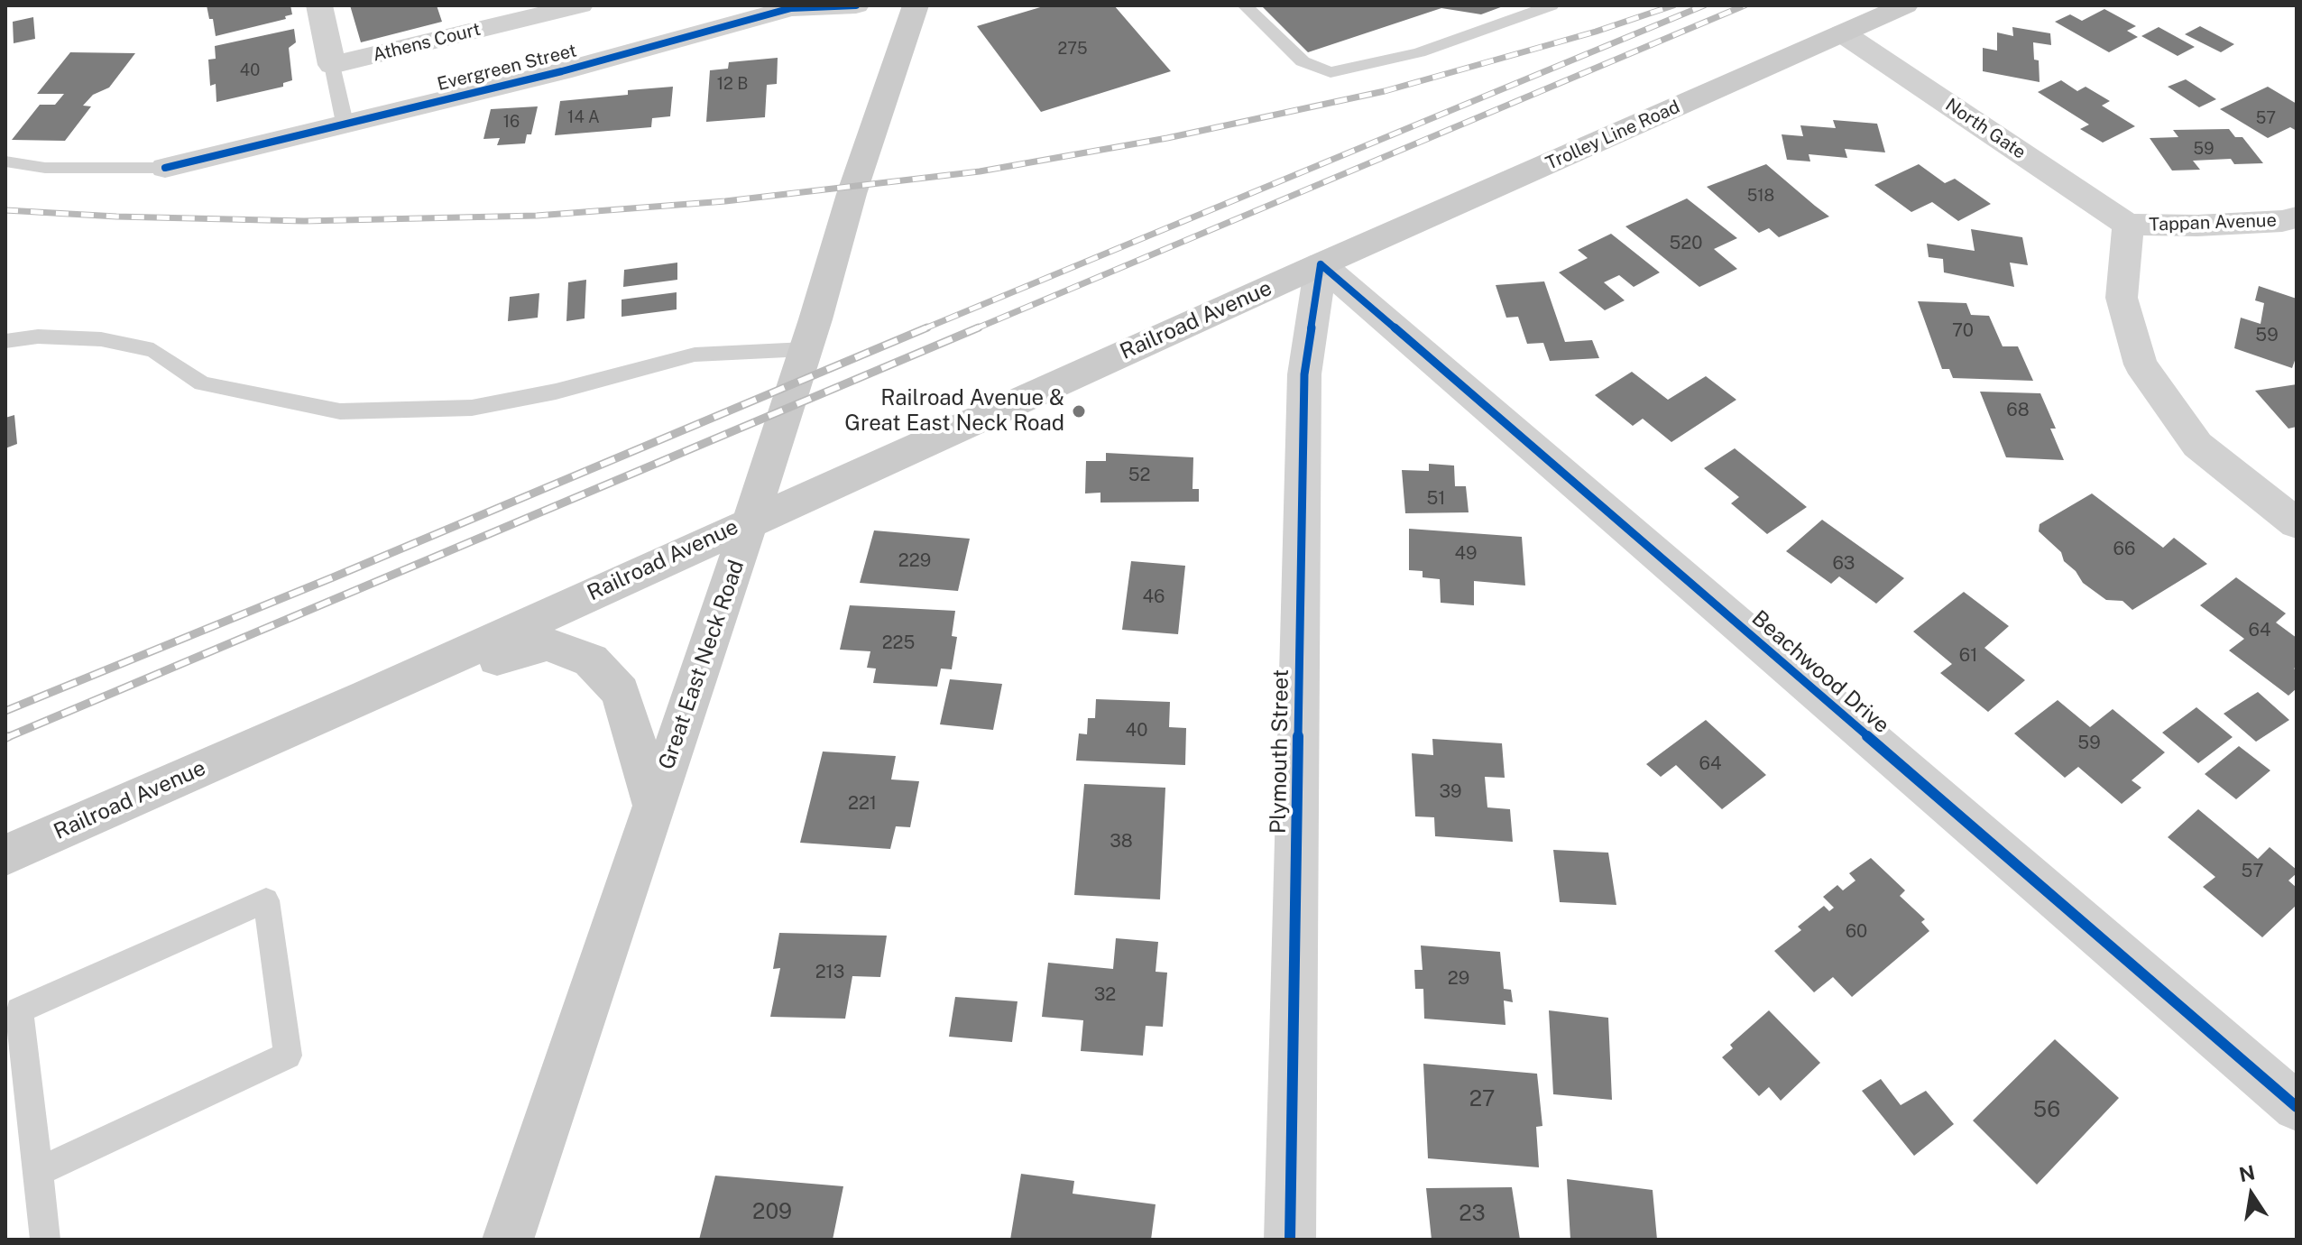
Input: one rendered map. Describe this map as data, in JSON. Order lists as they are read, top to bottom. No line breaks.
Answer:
{"streets":{"main road":["Trolley Line Road","Railroad Avenue","Great East Neck Road"],"street":["Athens Court","Evergreen Street","North Gate","Tappan Avenue","Beachwood Drive","Plymouth Street"]},"crossings":[["North Gate","Trolley Line Road"],["North Gate","Tappan Avenue"],["Trolley Line Road","Railroad Avenue"],["Trolley Line Road","Beachwood Drive"],["Trolley Line Road","Plymouth Street"],["Railroad Avenue","Great East Neck Road"],["Railroad Avenue","Beachwood Drive"],["Railroad Avenue","Plymouth Street"],["Beachwood Drive","Plymouth Street"]],"places":["Railroad Avenue & Great East Neck Road"],"house_numbers":["275","40","12 B","14 A","57","16","59","518","520","70","59","68","52","51","66","49","229","63","46","64","225","61","40","59","64","39","221","38","57","60","213","29","32","27","56","209","23"],"north":"top"}
